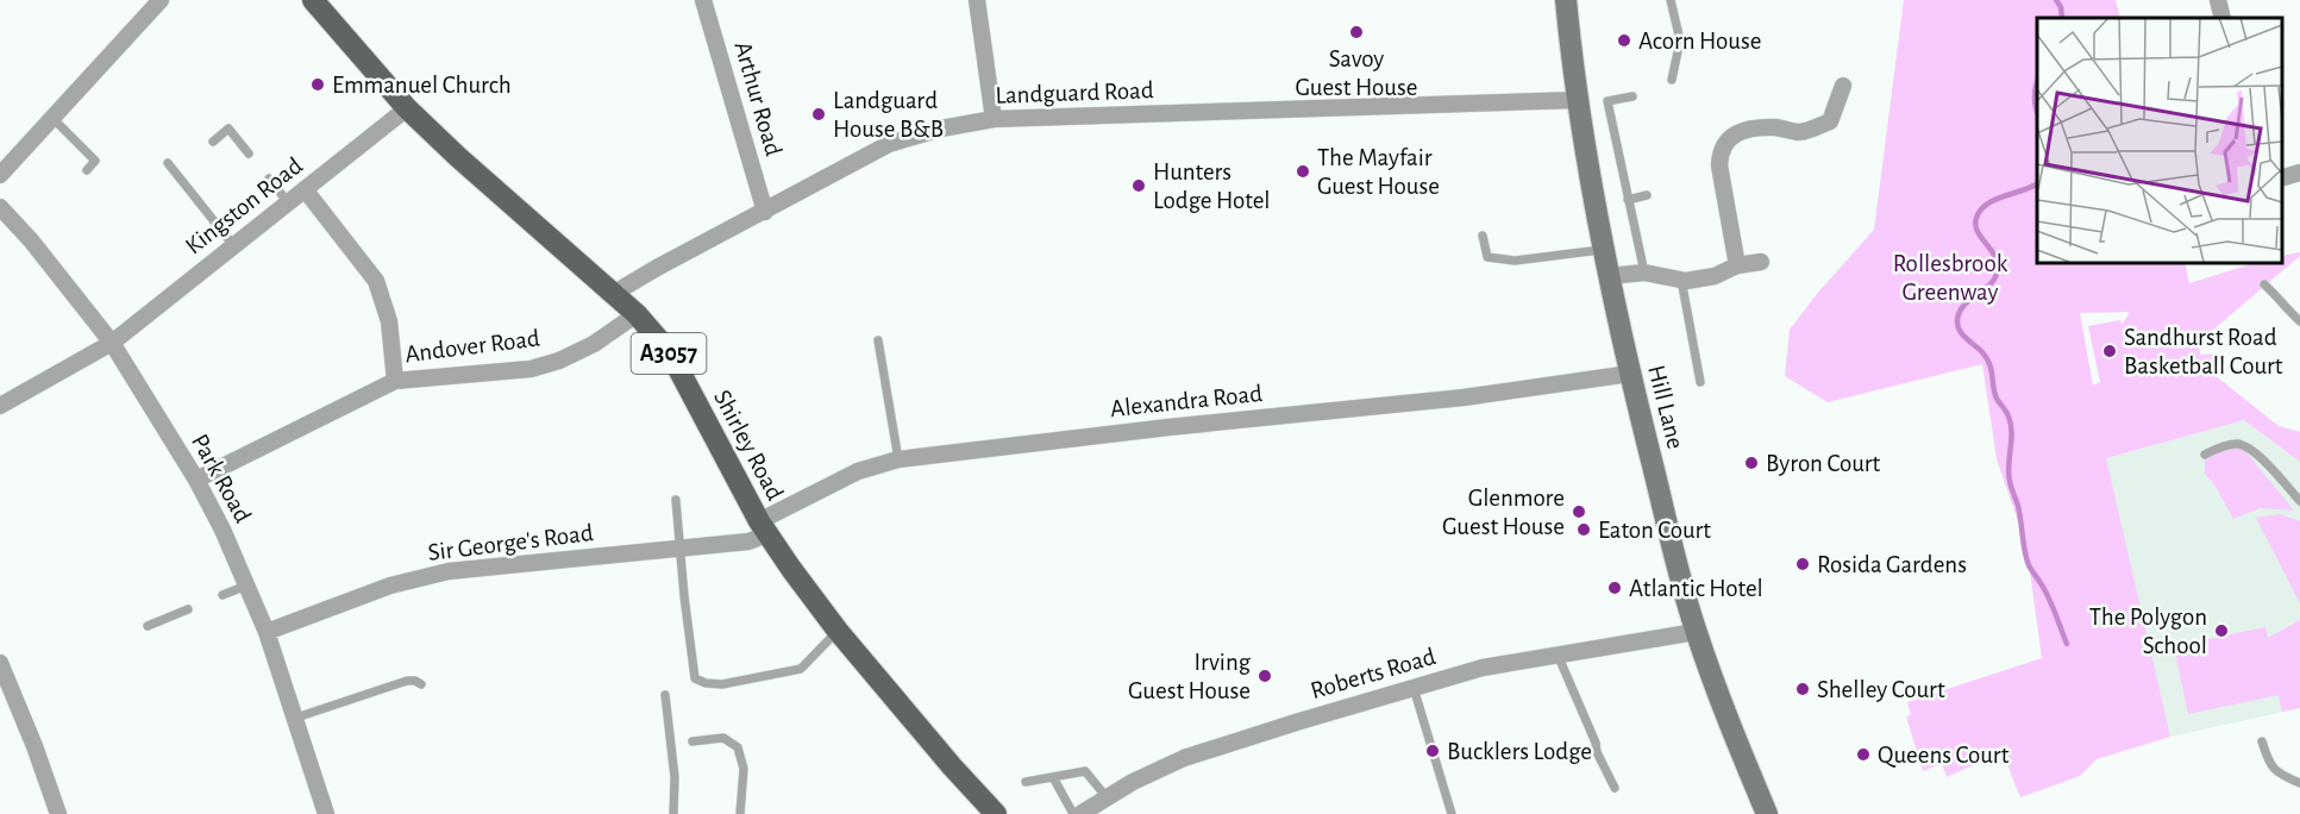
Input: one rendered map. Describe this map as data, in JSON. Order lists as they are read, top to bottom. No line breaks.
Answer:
{"streets":{"main road":["A3057","Shirley Road"],"street":["Landguard Road","Arthur Road","Kingston Road","Andover Road","Alexandra Road","Hill Lane","Park Road","Sir George's Road","Roberts Road"]},"crossings":[["Landguard Road","Arthur Road"],["Landguard Road","Hill Lane"],["Landguard Road","Shirley Road"],["Kingston Road","Shirley Road"],["Kingston Road","Park Road"],["Andover Road","Shirley Road"],["Andover Road","Park Road"],["Alexandra Road","Hill Lane"],["Alexandra Road","Shirley Road"],["Alexandra Road","Sir George's Road"],["Hill Lane","Roberts Road"],["Shirley Road","Sir George's Road"],["Park Road","Sir George's Road"]],"parks":["Rollesbrook Greenway"],"places":["Savoy Guest House","Acorn House","Emmanuel Church","Landguard House B&B","The Mayfair Guest House","Hunters Lodge Hotel","Sandhurst Road Basketball Court","Byron Court","Glenmore Guest House","Eaton Court","Rosida Gardens","Atlantic Hotel","The Polygon School","Irving Guest House","Shelley Court","Bucklers Lodge","Queens Court"]}
